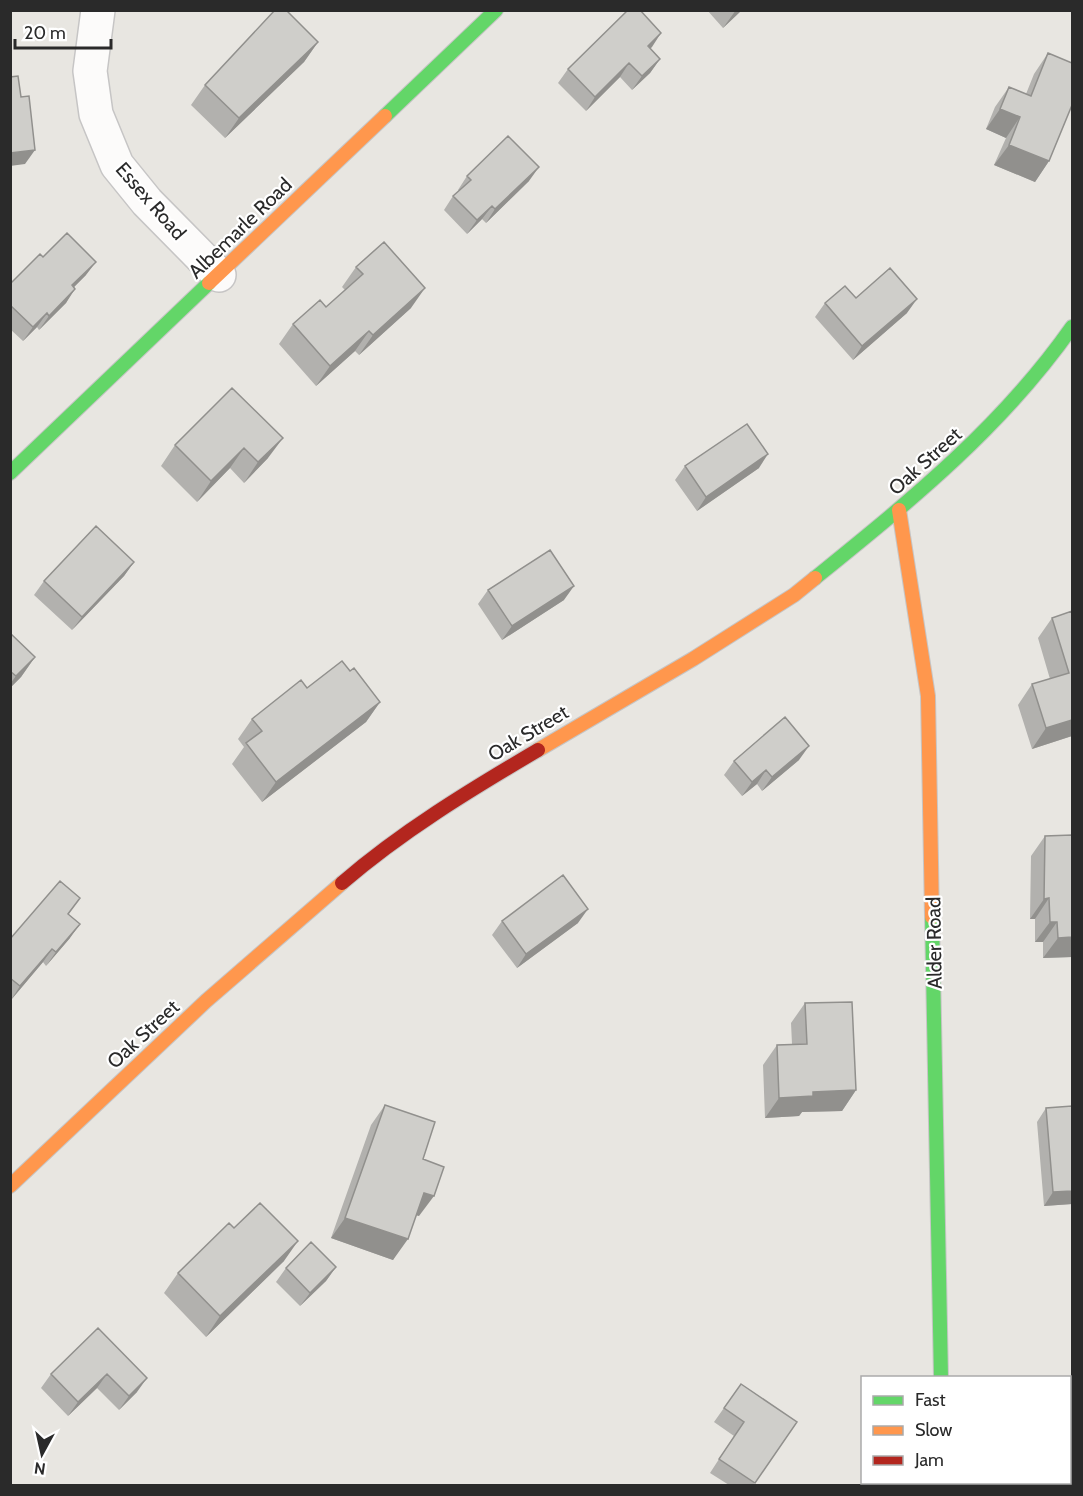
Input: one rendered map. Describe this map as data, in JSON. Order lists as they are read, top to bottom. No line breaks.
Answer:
{"streets":{"street":["Essex Road","Albemarle Road","Oak Street","Alder Road"]},"crossings":[["Essex Road","Albemarle Road"],["Oak Street","Alder Road"]],"legend":["Fast","Slow","Jam"],"scale_bar":"20 m","north":"bottom"}
